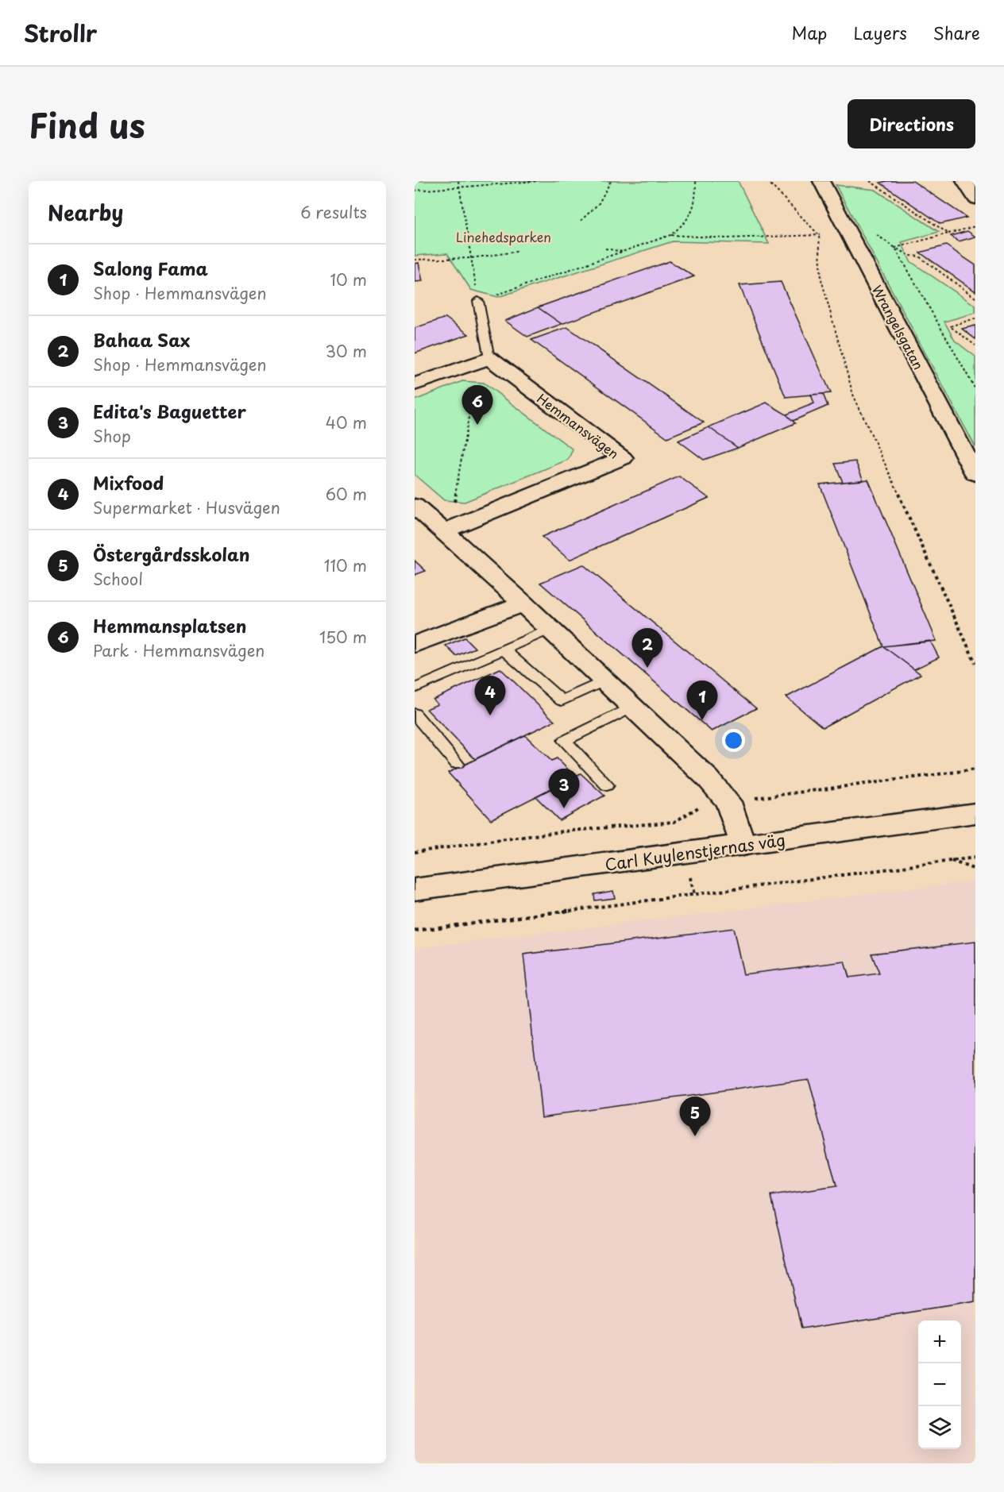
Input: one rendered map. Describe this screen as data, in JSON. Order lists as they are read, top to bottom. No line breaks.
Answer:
{"streets":{"street":["Wrangelsgatan","Hemmansvägen","Carl Kuylenstjernas väg"]},"parks":["Linehedsparken"],"page":{"header":"Strollr","nav":["Map","Layers","Share"],"title":"Find us","buttons":"Directions","heading":["Nearby","6 results"],"list":[{"mark":"1","name":"Salong Fama","note":"Shop · Hemmansvägen","value":"10 m"},{"mark":"2","name":"Bahaa Sax","note":"Shop · Hemmansvägen","value":"30 m"},{"mark":"3","name":"Edita's Baguetter","note":"Shop","value":"40 m"},{"mark":"4","name":"Mixfood","note":"Supermarket · Husvägen","value":"60 m"},{"mark":"5","name":"Östergårdsskolan","note":"School","value":"110 m"},{"mark":"6","name":"Hemmansplatsen","note":"Park · Hemmansvägen","value":"150 m"}],"pins":["6","2","4","1","3","5"],"map_buttons":["+","−"]}}
